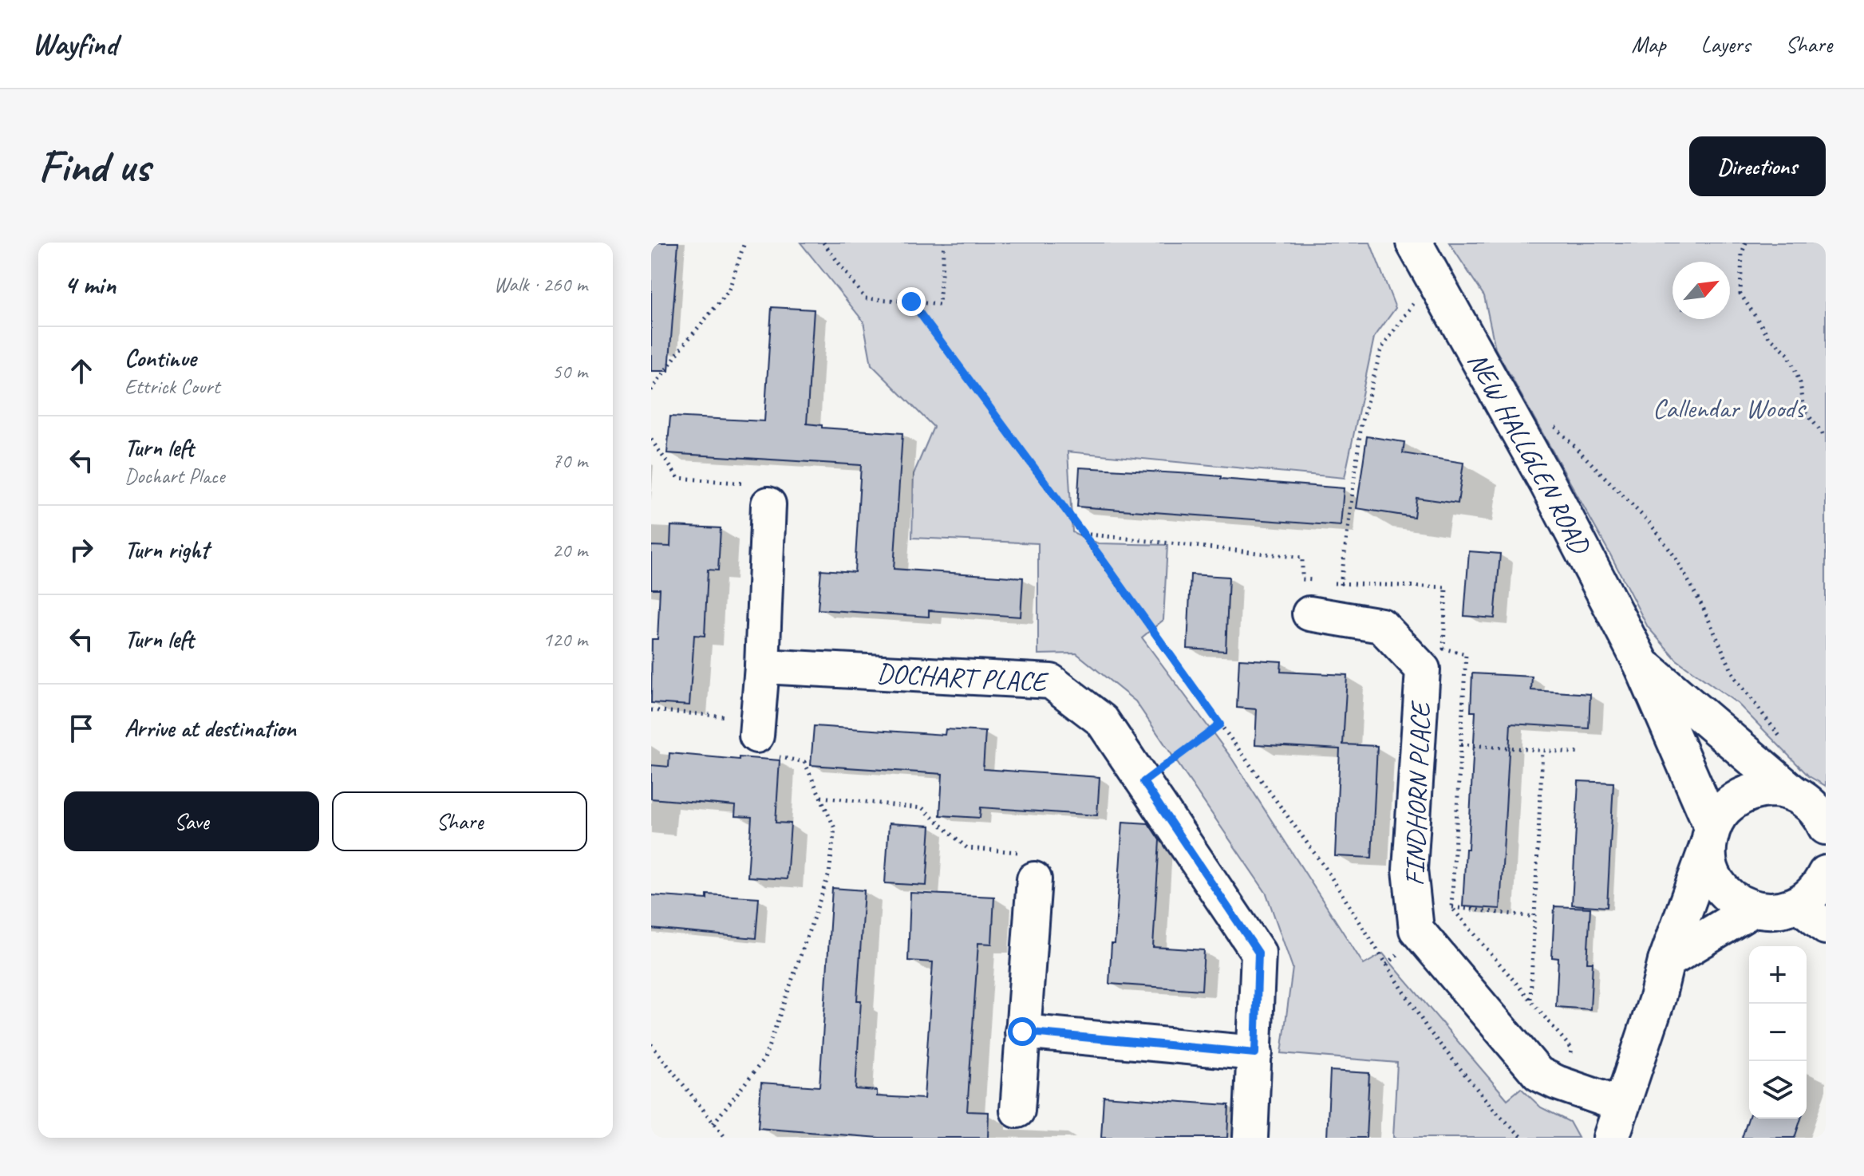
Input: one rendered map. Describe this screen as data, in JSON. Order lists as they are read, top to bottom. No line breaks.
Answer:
{"streets":{"street":["NEW HALLGLEN ROAD","DOCHART PLACE","FINDHORN PLACE"]},"parks":["Callendar Woods"],"north":"top right","page":{"header":"Wayfind","nav":["Map","Layers","Share"],"buttons":["Directions",["Save","Share"]],"title":"Find us","heading":["4 min","Walk · 260 m"],"list":[["Continue","Ettrick Court","50 m"],["Turn left","Dochart Place","70 m"],["Turn right","20 m"],["Turn left","120 m"],"Arrive at destination"],"map_buttons":["+","−"]}}
